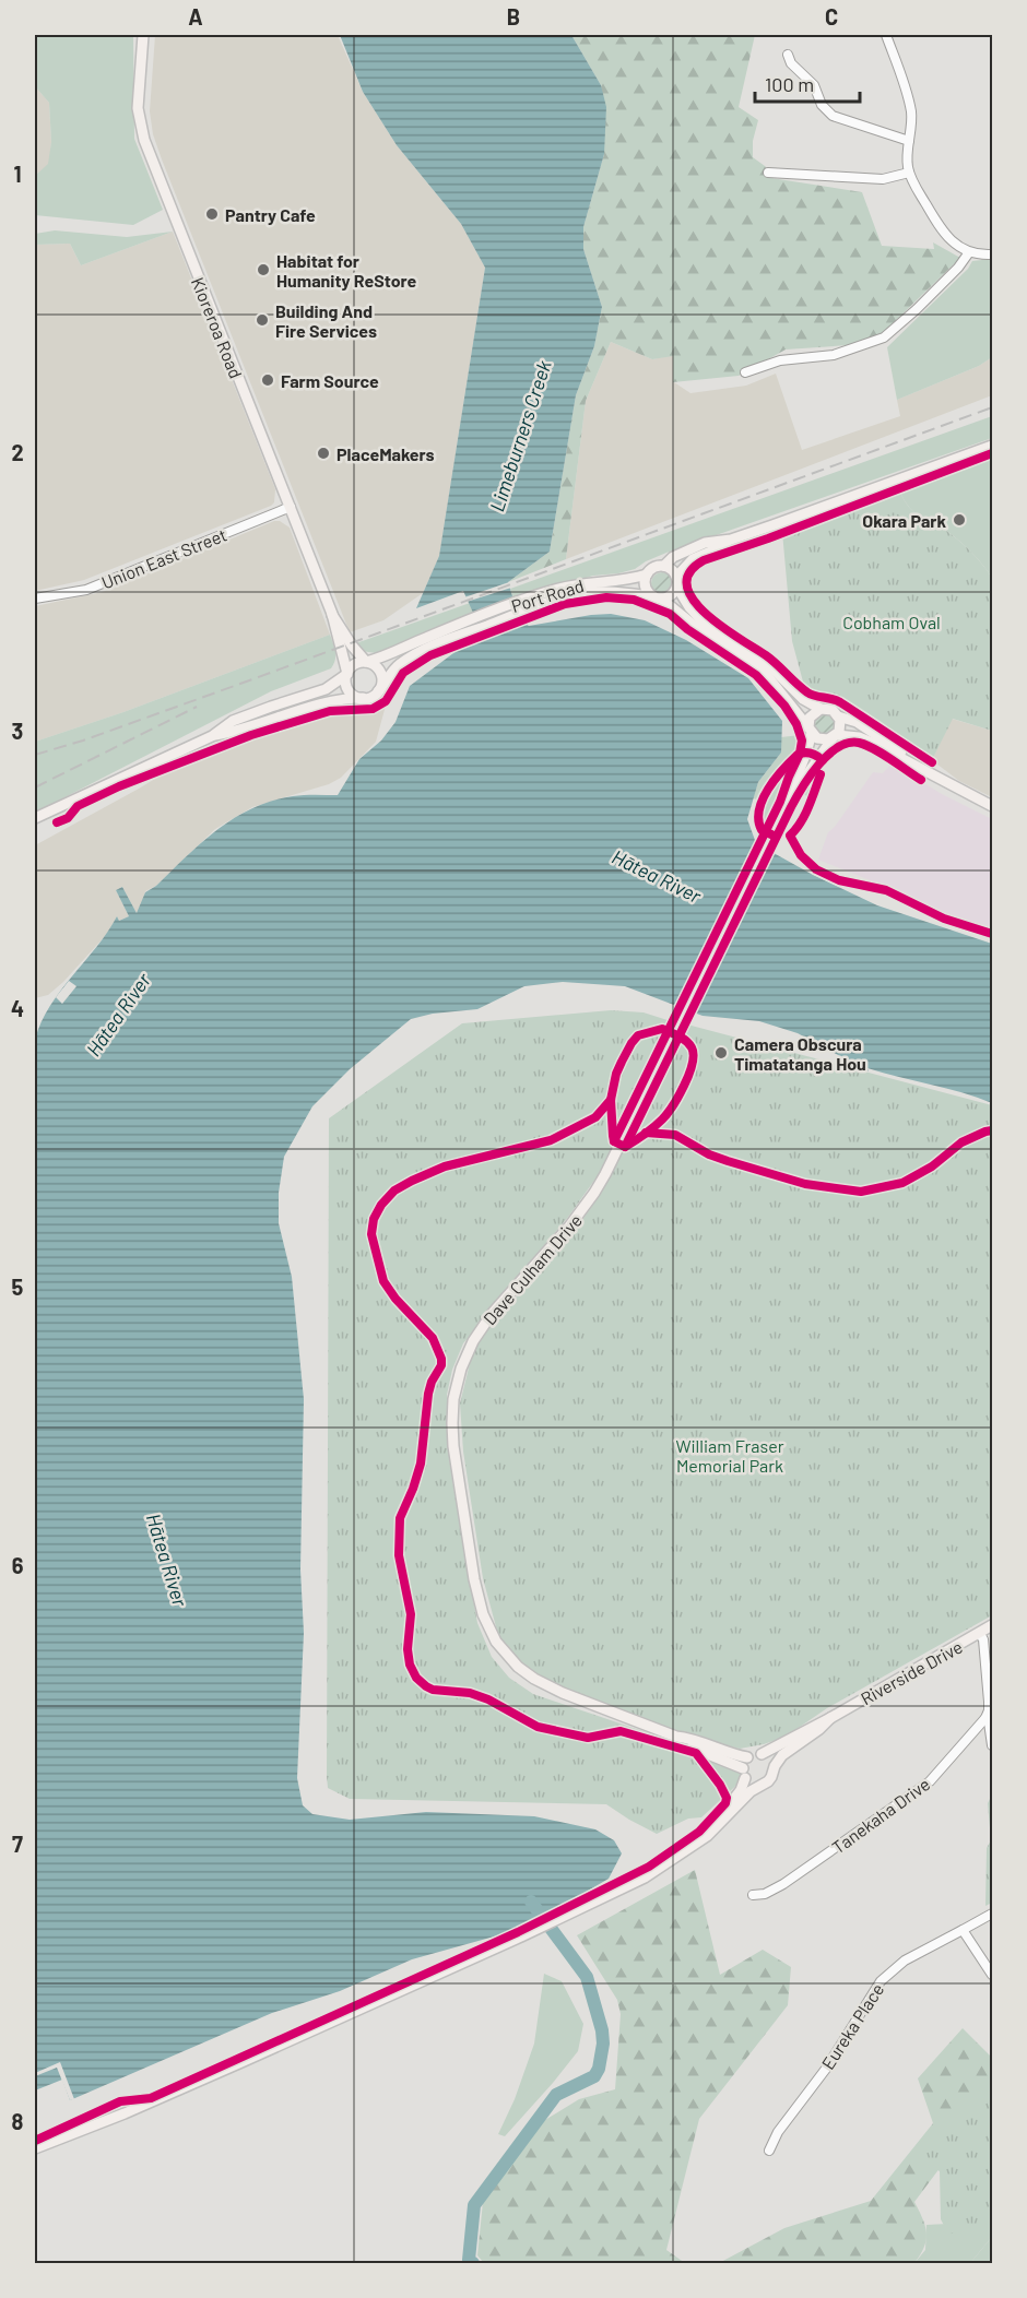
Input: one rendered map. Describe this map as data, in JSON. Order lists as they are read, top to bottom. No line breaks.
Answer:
{"streets":{"main road":["Kioreroa Road","Port Road","Dave Culham Drive","Riverside Drive"],"street":["Union East Street","Tanekaha Drive","Eureka Place"]},"crossings":[["Kioreroa Road","Union East Street"],["Kioreroa Road","Port Road"],["Dave Culham Drive","Riverside Drive"]],"water":["Limeburners Creek","Hātea River"],"parks":["Cobham Oval","William Fraser Memorial Park"],"places":["Pantry Cafe","Habitat for Humanity ReStore","Building And Fire Services","Farm Source","PlaceMakers","Okara Park","Camera Obscura Timatatanga Hou"],"scale_bar":"100 m","grid":{"columns":["A","B","C"],"rows":["1","2","3","4","5","6","7","8"]}}
